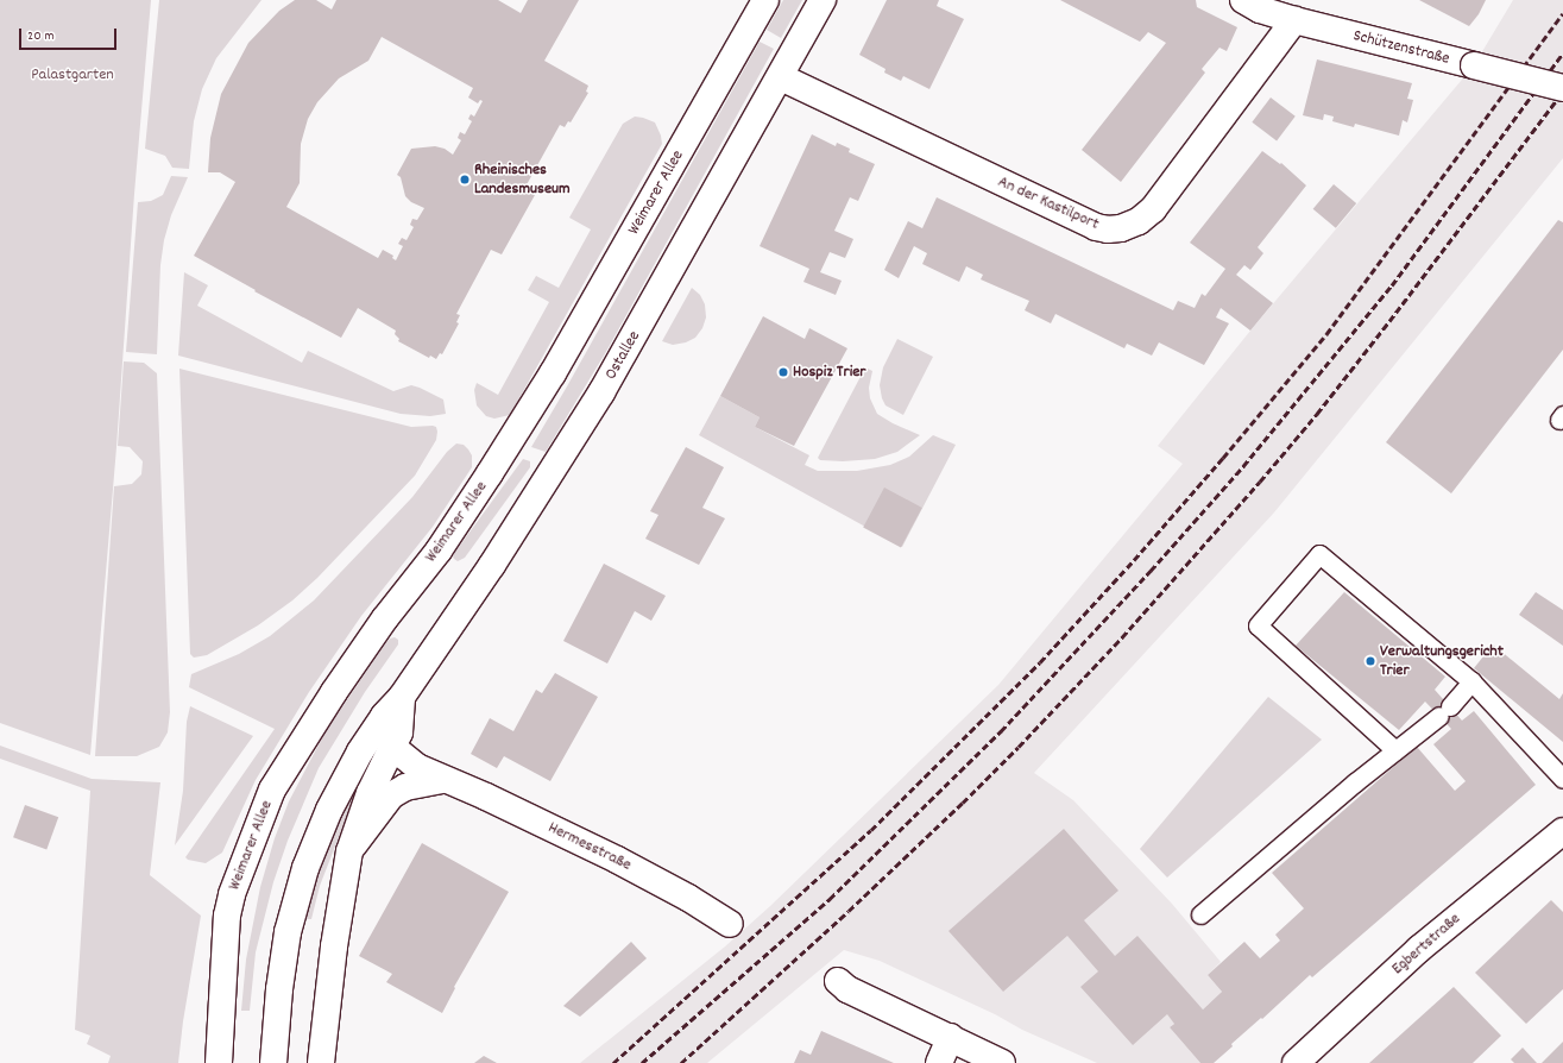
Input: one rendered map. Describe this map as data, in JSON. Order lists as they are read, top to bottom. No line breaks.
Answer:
{"streets":{"main road":["Schützenstraße","Weimarer Allee","An der Kastilport","Ostallee","Hermesstraße","Egbertstraße"]},"crossings":[["Schützenstraße","An der Kastilport"],["An der Kastilport","Ostallee"]],"parks":["Palastgarten"],"places":["Rheinisches Landesmuseum","Hospiz Trier","Verwaltungsgericht Trier"],"scale_bar":"20 m"}
